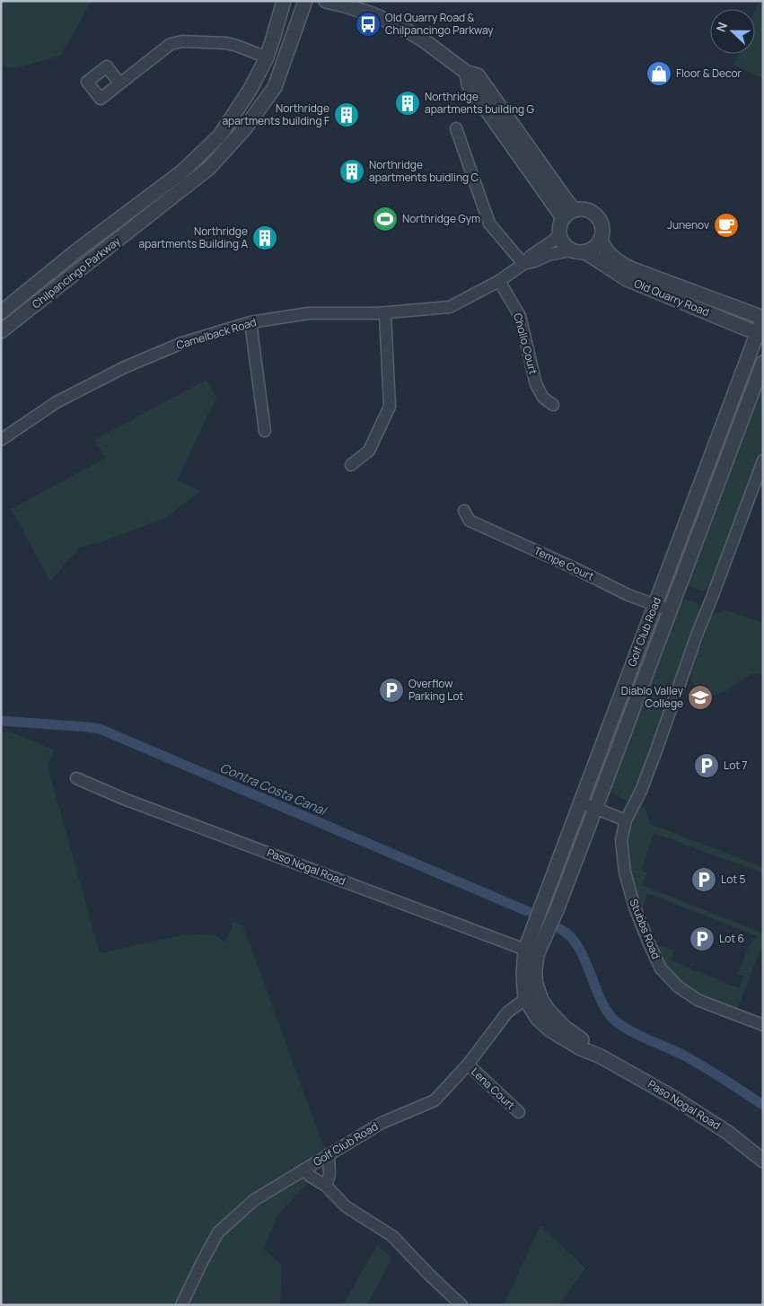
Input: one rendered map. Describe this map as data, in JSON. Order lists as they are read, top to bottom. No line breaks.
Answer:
{"streets":{"street":["Chilpancingo Parkway","Old Quarry Road","Camelback Road","Chollo Court","Tempe Court","Golf Club Road","Paso Nogal Road","Stubbs Road","Lena Court"]},"crossings":[["Old Quarry Road","Camelback Road"],["Old Quarry Road","Golf Club Road"],["Camelback Road","Chollo Court"],["Tempe Court","Golf Club Road"],["Golf Club Road","Paso Nogal Road"],["Golf Club Road","Lena Court"]],"water":["Contra Costa Canal"],"places":{"bus stop":["Old Quarry Road & Chilpancingo Parkway"],"shop":["Floor & Decor"],"building":["Northridge apartments building G","Northridge apartments building F","Northridge apartments buidling C","Northridge apartments Building A"],"sports":["Northridge Gym"],"cafe":["Junenov"],"parking":["Overflow Parking Lot","Lot 7","Lot 5","Lot 6"],"school or university":["Diablo Valley College"]},"north":"left"}
